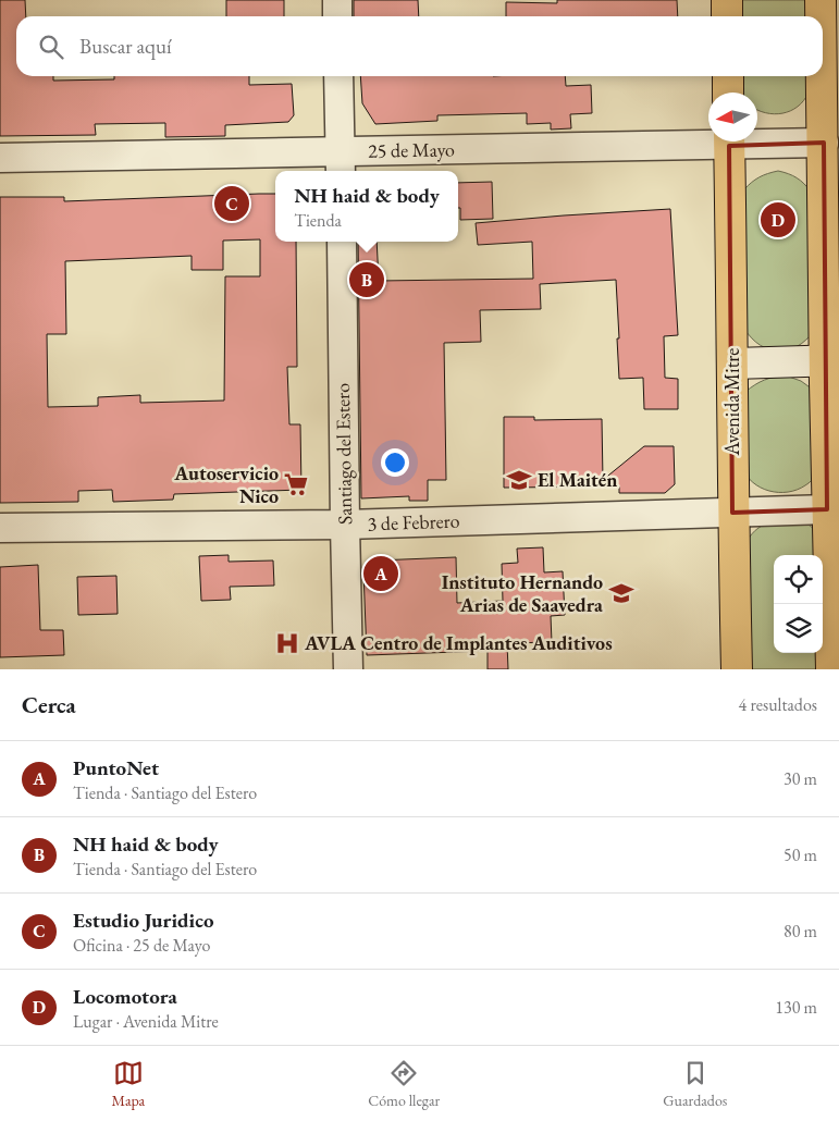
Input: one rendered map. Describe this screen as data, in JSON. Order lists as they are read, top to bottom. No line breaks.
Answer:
{"streets":{"main road":["Avenida Mitre"],"street":["25 de Mayo","Santiago del Estero","3 de Febrero"]},"crossings":[["Avenida Mitre","3 de Febrero"],["Santiago del Estero","3 de Febrero"]],"places":{"school or university":["El Maitén","Instituto Hernando Arias de Saavedra"],"supermarket":["Autoservicio Nico"],"hospital":["AVLA Centro de Implantes Auditivos"]},"north":"left","page":{"search":"Buscar aquí","popup":["NH haid & body","Tienda"],"pins":["C","D","B","A"],"heading":["Cerca","4 resultados"],"list":[{"mark":"A","name":"PuntoNet","note":"Tienda · Santiago del Estero","value":"30 m"},{"mark":"B","name":"NH haid & body","note":"Tienda · Santiago del Estero","value":"50 m"},{"mark":"C","name":"Estudio Juridico","note":"Oficina · 25 de Mayo","value":"80 m"},{"mark":"D","name":"Locomotora","note":"Lugar · Avenida Mitre","value":"130 m"}],"nav":["Mapa","Cómo llegar","Guardados"]}}
